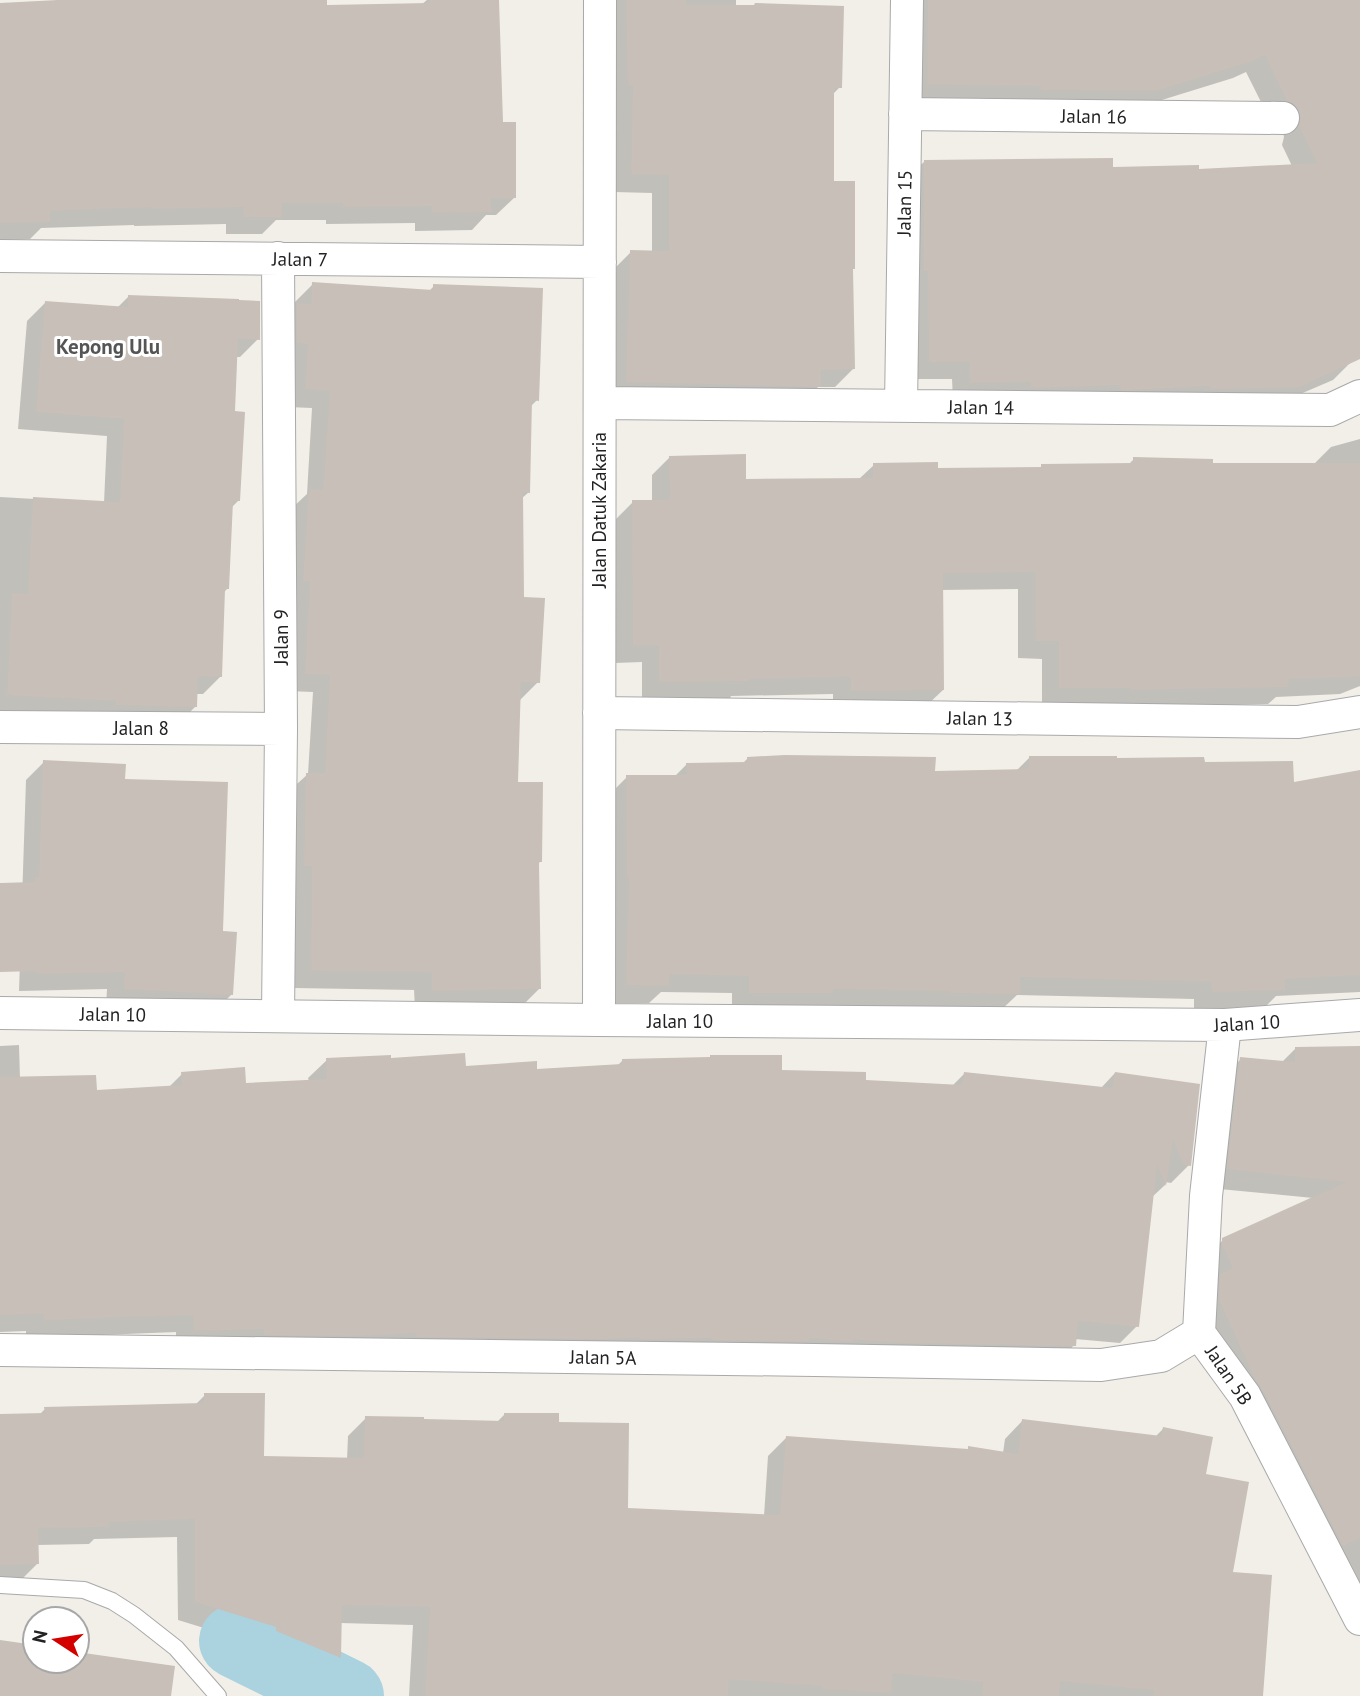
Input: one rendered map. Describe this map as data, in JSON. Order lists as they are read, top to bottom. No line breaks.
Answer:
{"streets":{"street":["Jalan 16","Jalan 15","Jalan 7","Jalan 14","Jalan Datuk Zakaria","Jalan 9","Jalan 13","Jalan 8","Jalan 10","Jalan 5A","Jalan 5B"]},"crossings":[["Jalan 16","Jalan 15"],["Jalan 15","Jalan 14"],["Jalan 7","Jalan Datuk Zakaria"],["Jalan 7","Jalan 9"],["Jalan 14","Jalan Datuk Zakaria"],["Jalan Datuk Zakaria","Jalan 13"],["Jalan Datuk Zakaria","Jalan 10"],["Jalan 9","Jalan 8"],["Jalan 9","Jalan 10"],["Jalan 10","Jalan 5B"],["Jalan 5A","Jalan 5B"]],"districts":["Kepong Ulu"],"north":"left"}
